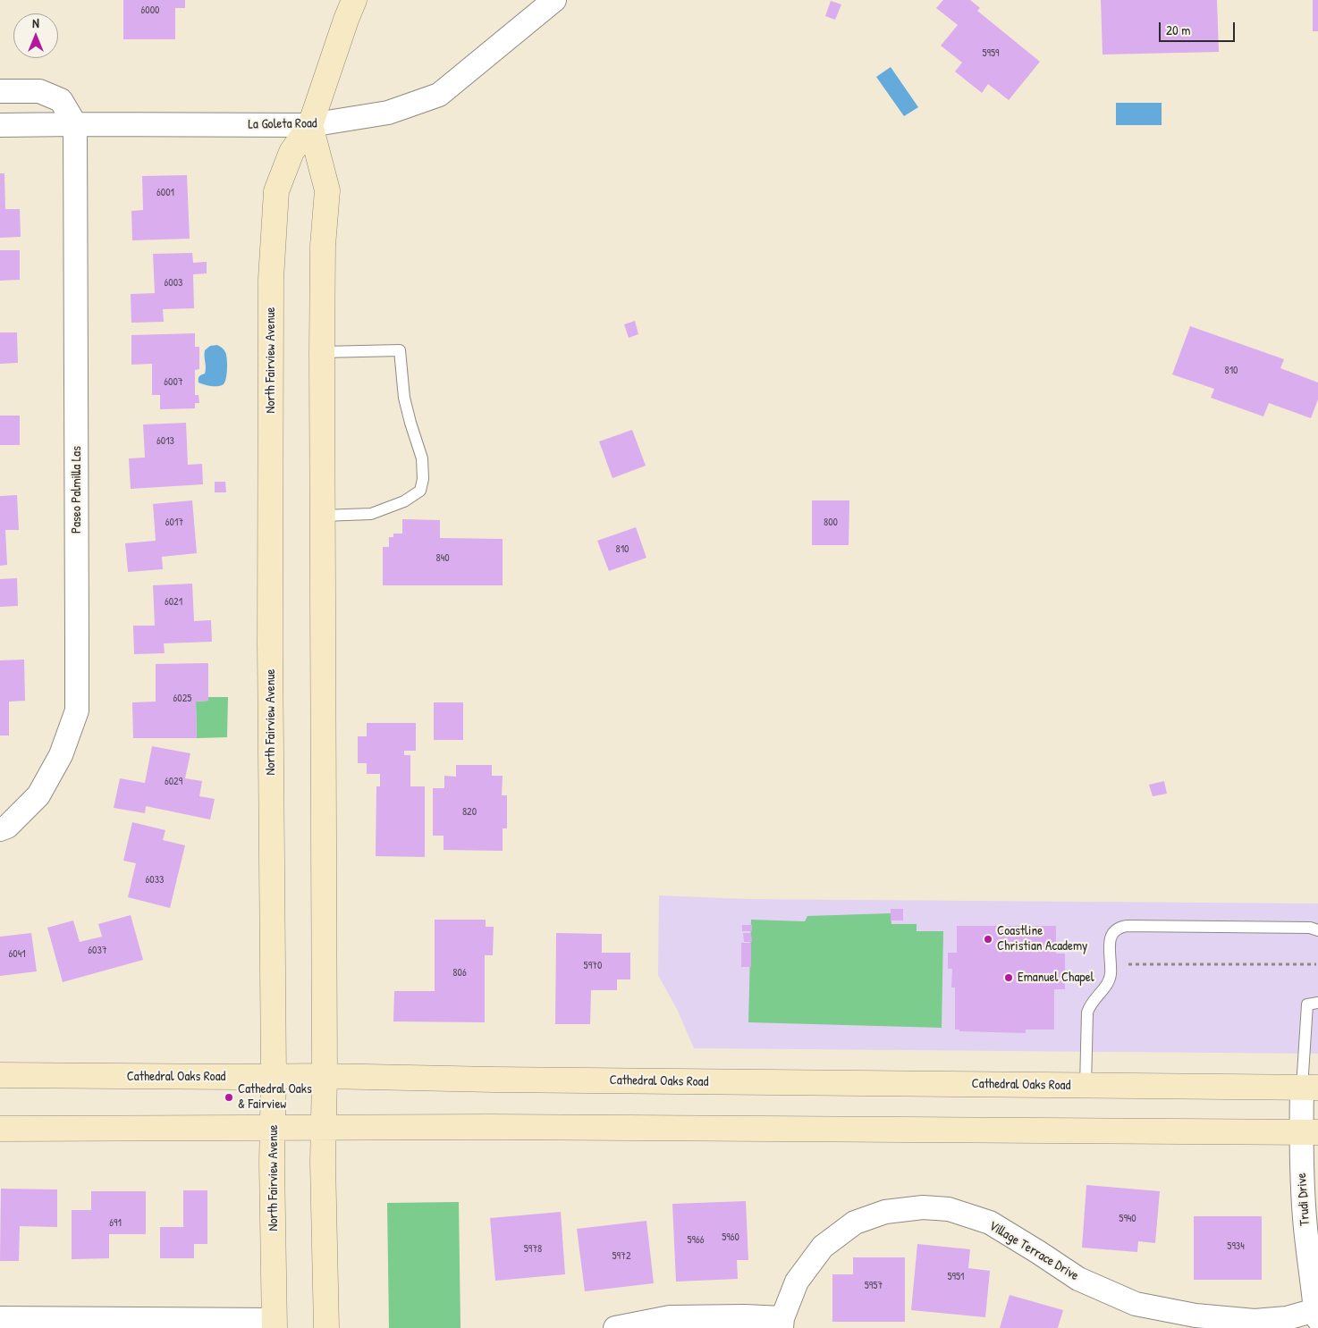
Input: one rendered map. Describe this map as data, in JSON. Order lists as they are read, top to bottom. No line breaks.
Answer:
{"streets":{"main road":["North Fairview Avenue","Cathedral Oaks Road"],"street":["La Goleta Road","Paseo Palmilla Las","Trudi Drive","Village Terrace Drive"]},"crossings":[["La Goleta Road","North Fairview Avenue"],["La Goleta Road","Paseo Palmilla Las"],["North Fairview Avenue","Cathedral Oaks Road"],["Cathedral Oaks Road","Trudi Drive"],["Trudi Drive","Village Terrace Drive"]],"places":["Coastline Christian Academy","Emanuel Chapel","Cathedral Oaks & Fairview"],"house_numbers":["6000","5959","6001","6003","810","6007","6013","6017","800","810","840","6021","6025","6029","820","6033","6037","6041","5970","806","5940","691","5960","5966","5934","5978","5972","5951","5957"],"scale_bar":"20 m","north":"top"}
